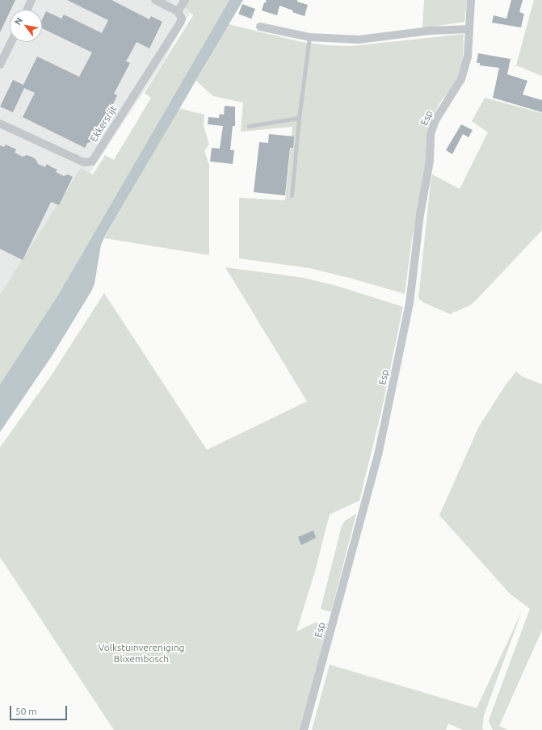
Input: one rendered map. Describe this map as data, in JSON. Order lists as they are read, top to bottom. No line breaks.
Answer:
{"streets":{"street":["Esp","Ekkersrijt"]},"parks":["Volkstuinvereniging Blixembosch"],"scale_bar":"50 m","north":"top left"}
